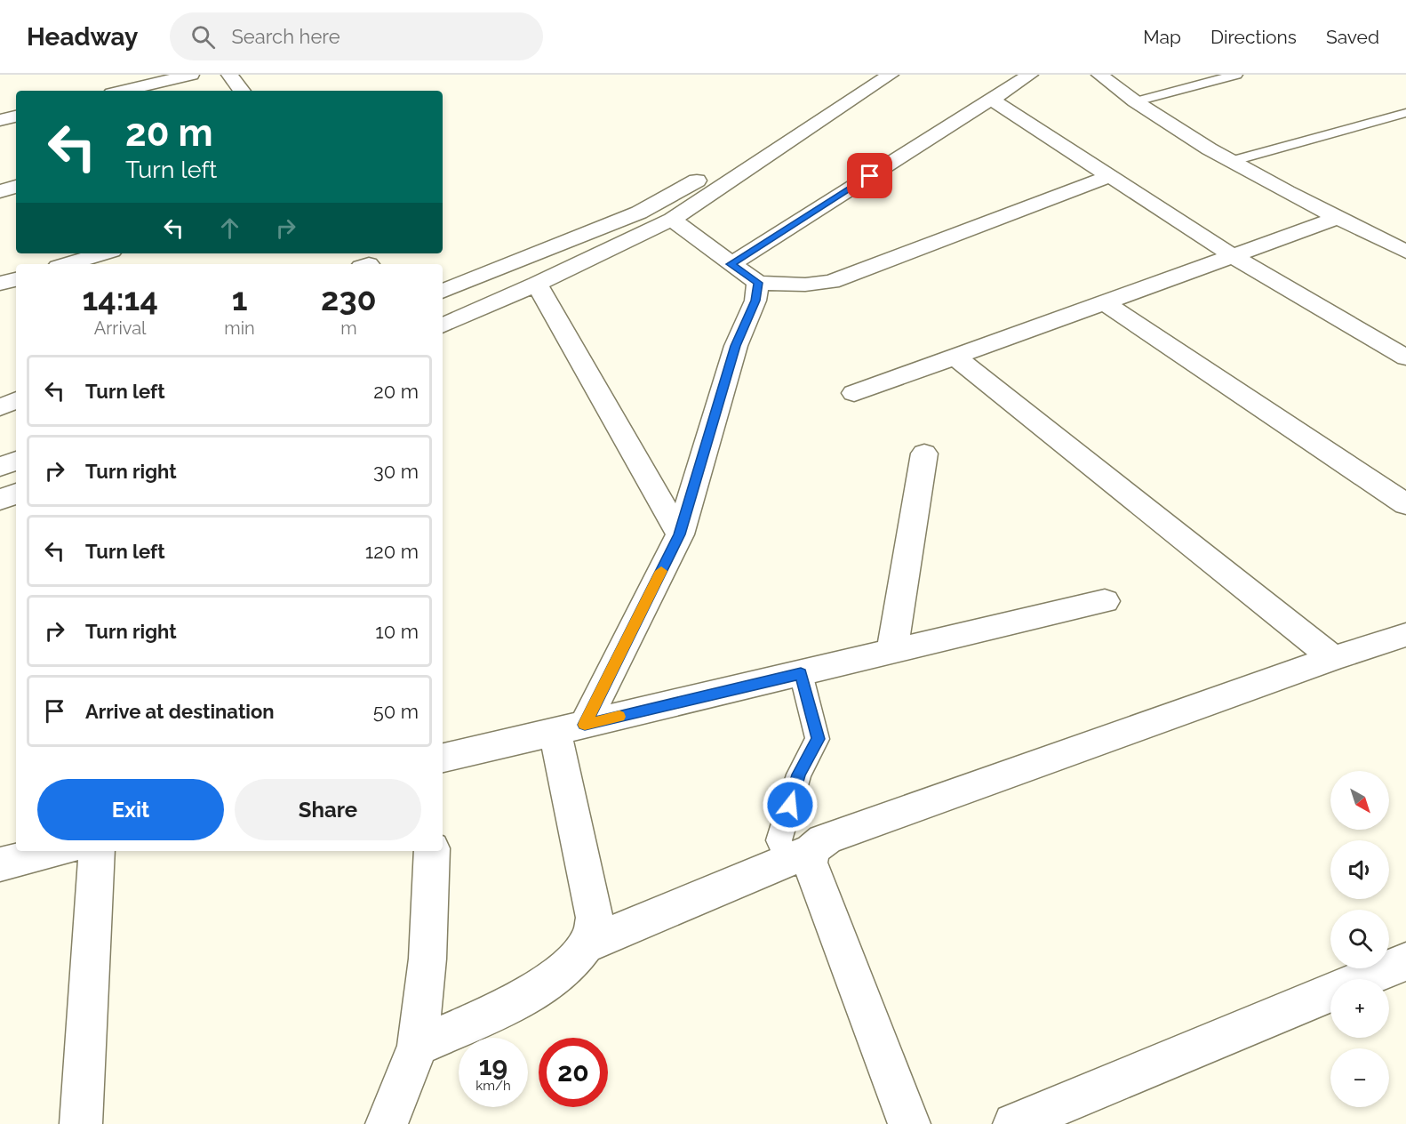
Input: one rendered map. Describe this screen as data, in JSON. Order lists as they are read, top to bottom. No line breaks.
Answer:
{"north":"bottom right","page":{"header":"Headway","search":"Search here","nav":["Map","Directions","Saved"],"turn":["20 m","Turn left"],"eta":["14:14","Arrival","1","min","230","m"],"list":[{"name":"Turn left","value":"20 m"},{"name":"Turn right","value":"30 m"},{"name":"Turn left","value":"120 m"},{"name":"Turn right","value":"10 m"},{"name":"Arrive at destination","value":"50 m"}],"buttons":["Exit","Share"],"map_buttons":["+","−"],"speed":"19 km/h","limit":"20"}}
